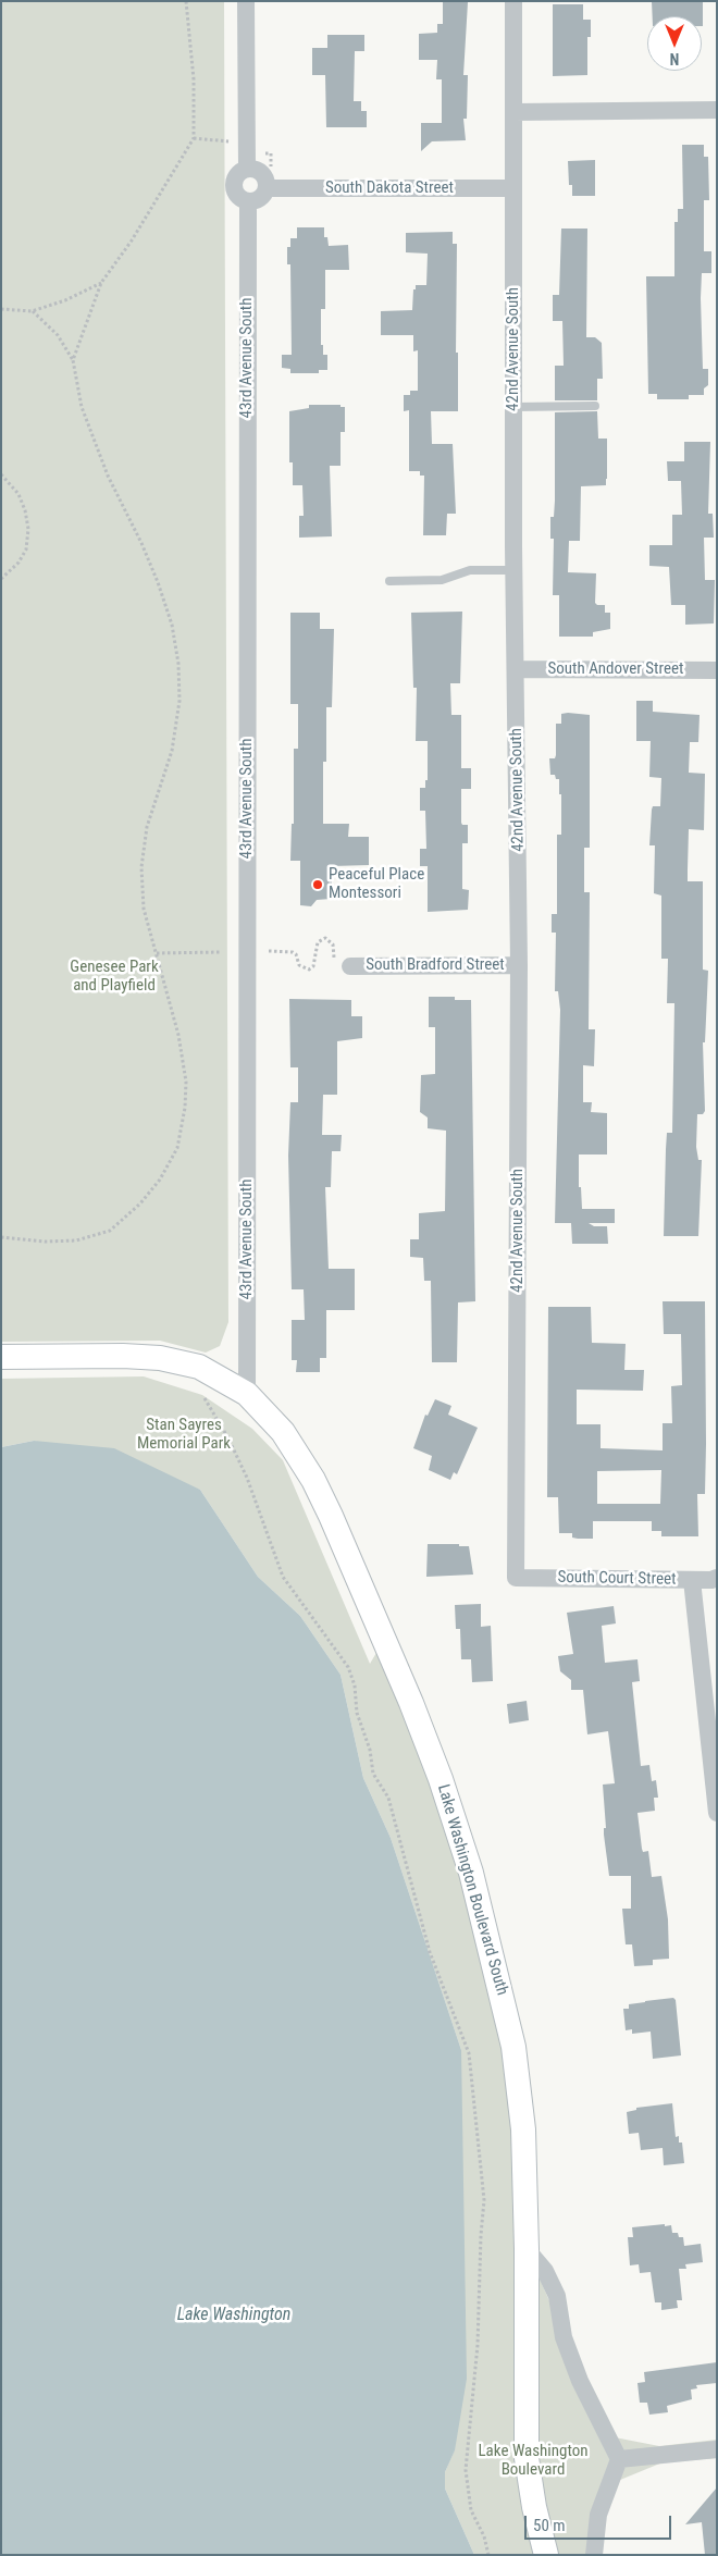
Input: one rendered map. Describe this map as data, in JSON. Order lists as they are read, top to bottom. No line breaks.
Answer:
{"streets":{"main road":["Lake Washington Boulevard South"],"street":["South Dakota Street","42nd Avenue South","43rd Avenue South","South Andover Street","South Bradford Street","South Court Street"]},"crossings":[["South Dakota Street","42nd Avenue South"],["South Dakota Street","43rd Avenue South"],["42nd Avenue South","South Andover Street"],["42nd Avenue South","South Bradford Street"],["42nd Avenue South","South Court Street"],["43rd Avenue South","Lake Washington Boulevard South"]],"water":["Lake Washington"],"parks":["Genesee Park and Playfield","Stan Sayres Memorial Park","Lake Washington Boulevard"],"places":["Peaceful Place Montessori"],"scale_bar":"50 m","north":"bottom"}
